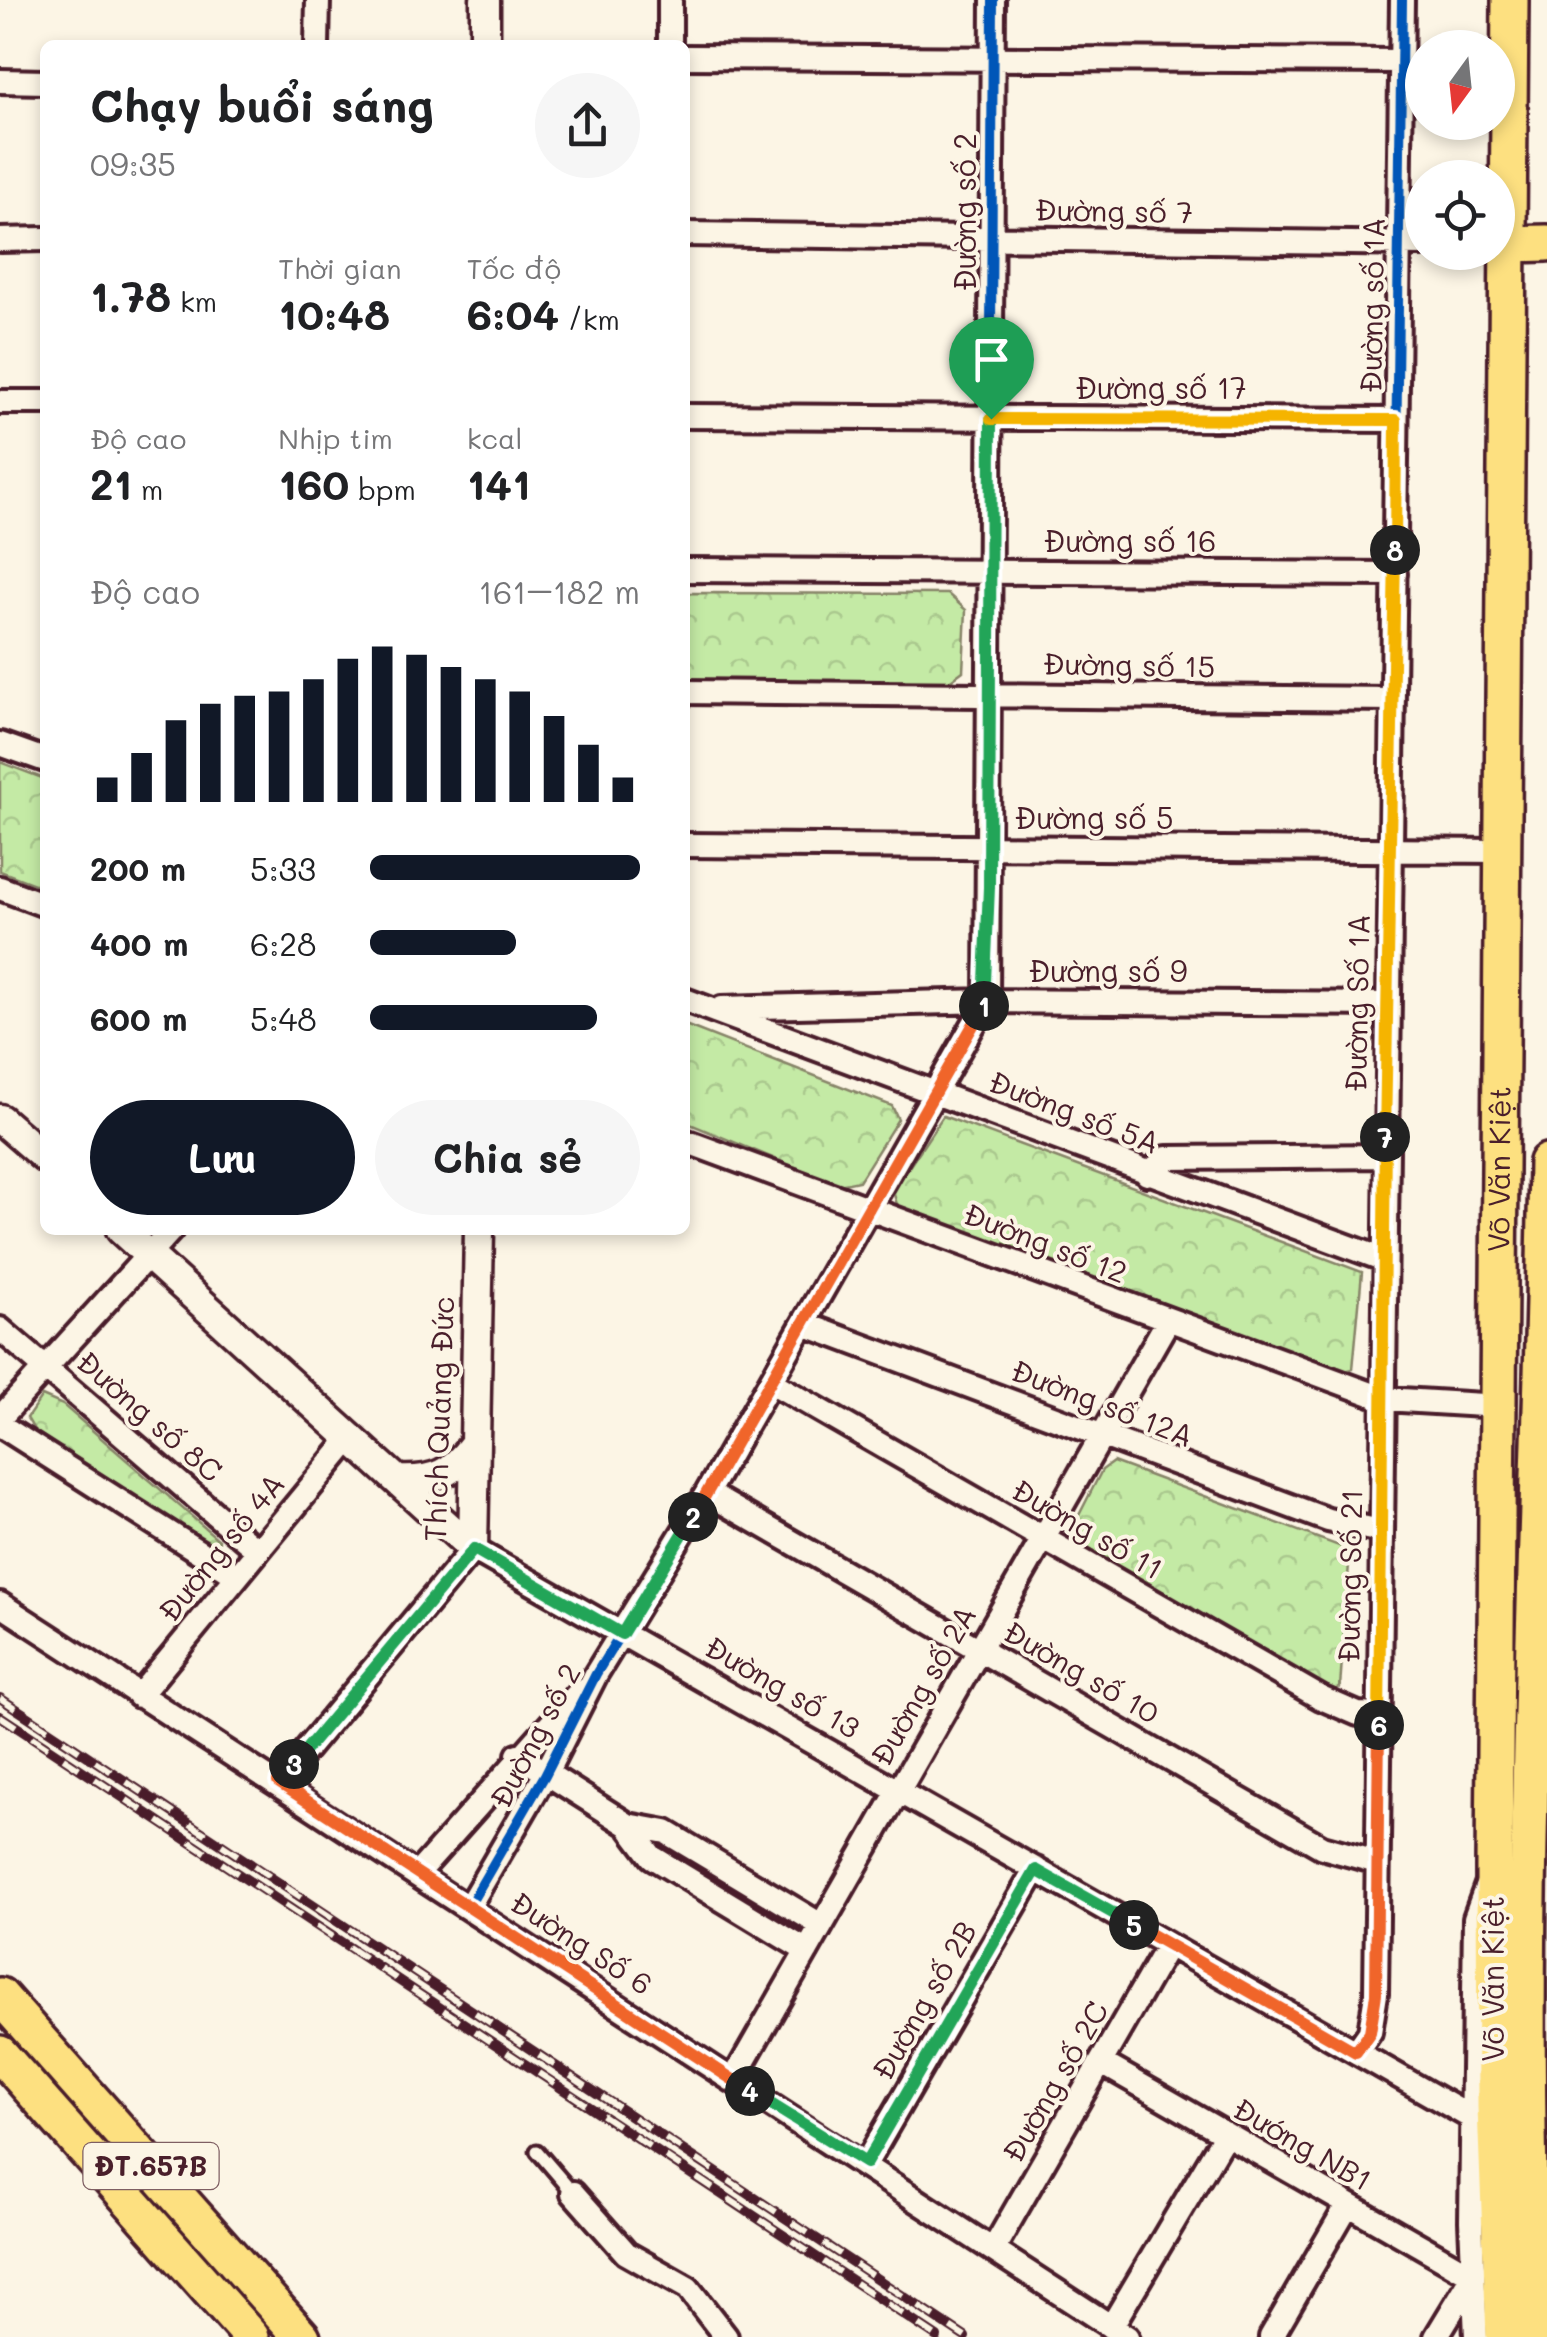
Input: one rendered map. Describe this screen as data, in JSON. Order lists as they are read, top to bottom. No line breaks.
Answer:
{"streets":{"main road":["Võ Văn Kiệt","ĐT.657B"],"street":["Đường số 2","Đường số 7","Đường số 1A","Đường số 17","Đường số 16","Đường số 15","Đường số 5","Đường số 9","Đường Số 1A","Đường số 5A","Đường số 12","Đường số 12A","Đường số 8C","Thích Quảng Đức","Đường số 11","Đường số 4A","Đường Số 21","Đường số 10","Đường số 2A","Đường số 13","Đường Số 6","Đường số 2B","Đường số 2C","Đướng NB1"]},"crossings":[["Đường số 2","Đường số 7"],["Đường số 2","Đường số 17"],["Đường số 2","Đường số 16"],["Đường số 2","Đường số 15"],["Đường số 2","Đường số 5"],["Đường số 2","Đường số 9"],["Đường số 2","Đường số 5A"],["Đường số 2","Đường số 12"],["Đường số 2","Đường số 12A"],["Đường số 2","Đường số 11"],["Đường số 2","Đường số 10"],["Đường số 2","Đường số 13"],["Đường số 2","Đường Số 6"],["Đường số 1A","Đường số 17"],["Đường số 1A","Đường số 16"],["Đường số 1A","Đường số 15"],["Đường số 1A","Đường số 5"],["Đường số 1A","Đường Số 1A"],["Đường số 5","Đường Số 1A"],["Đường số 5","Võ Văn Kiệt"],["Đường số 9","Đường Số 1A"],["Đường số 9","Đường số 5A"],["Đường Số 1A","Đường Số 21"],["Đường số 5A","Đường Số 21"],["Võ Văn Kiệt","Đường số 12"],["Võ Văn Kiệt","Đường số 13"],["Đường số 12","Đường Số 21"],["Đường số 12","Đường số 2A"],["Đường số 12A","Đường Số 21"],["Đường số 12A","Đường số 2A"],["Đường số 8C","Đường số 4A"],["Thích Quảng Đức","Đường số 13"],["Thích Quảng Đức","Đường Số 6"],["Đường số 11","Đường Số 21"],["Đường số 11","Đường số 2A"],["Đường số 4A","Đường số 13"],["Đường số 4A","Đường Số 6"],["Đường Số 21","Đường số 10"],["Đường Số 21","Đường số 13"],["Đường số 10","Đường số 2A"],["Đường số 2A","Đường số 13"],["Đường số 2A","Đường Số 6"],["Đường số 13","Đường số 2B"],["Đường số 13","Đường số 2C"],["Đường Số 6","Đường số 2B"],["Đường Số 6","Đường số 2C"],["Đường số 2C","Đướng NB1"]],"north":"bottom","page":{"heading":["Chạy buổi sáng","09:35"],"stats":[["1.78 km"],["Thời gian","10:48"],["Tốc độ","6:04 /km"],["Độ cao","21 m"],["Nhịp tim","160 bpm"],["kcal","141"]],"pins":["8","1","7","2","6","3","5","4"],"chart":["Độ cao","161–182 m"],"list":[{"name":"200 m","note":"5:33"},{"name":"400 m","note":"6:28"},{"name":"600 m","note":"5:48"}],"buttons":["Lưu","Chia sẻ"]}}
